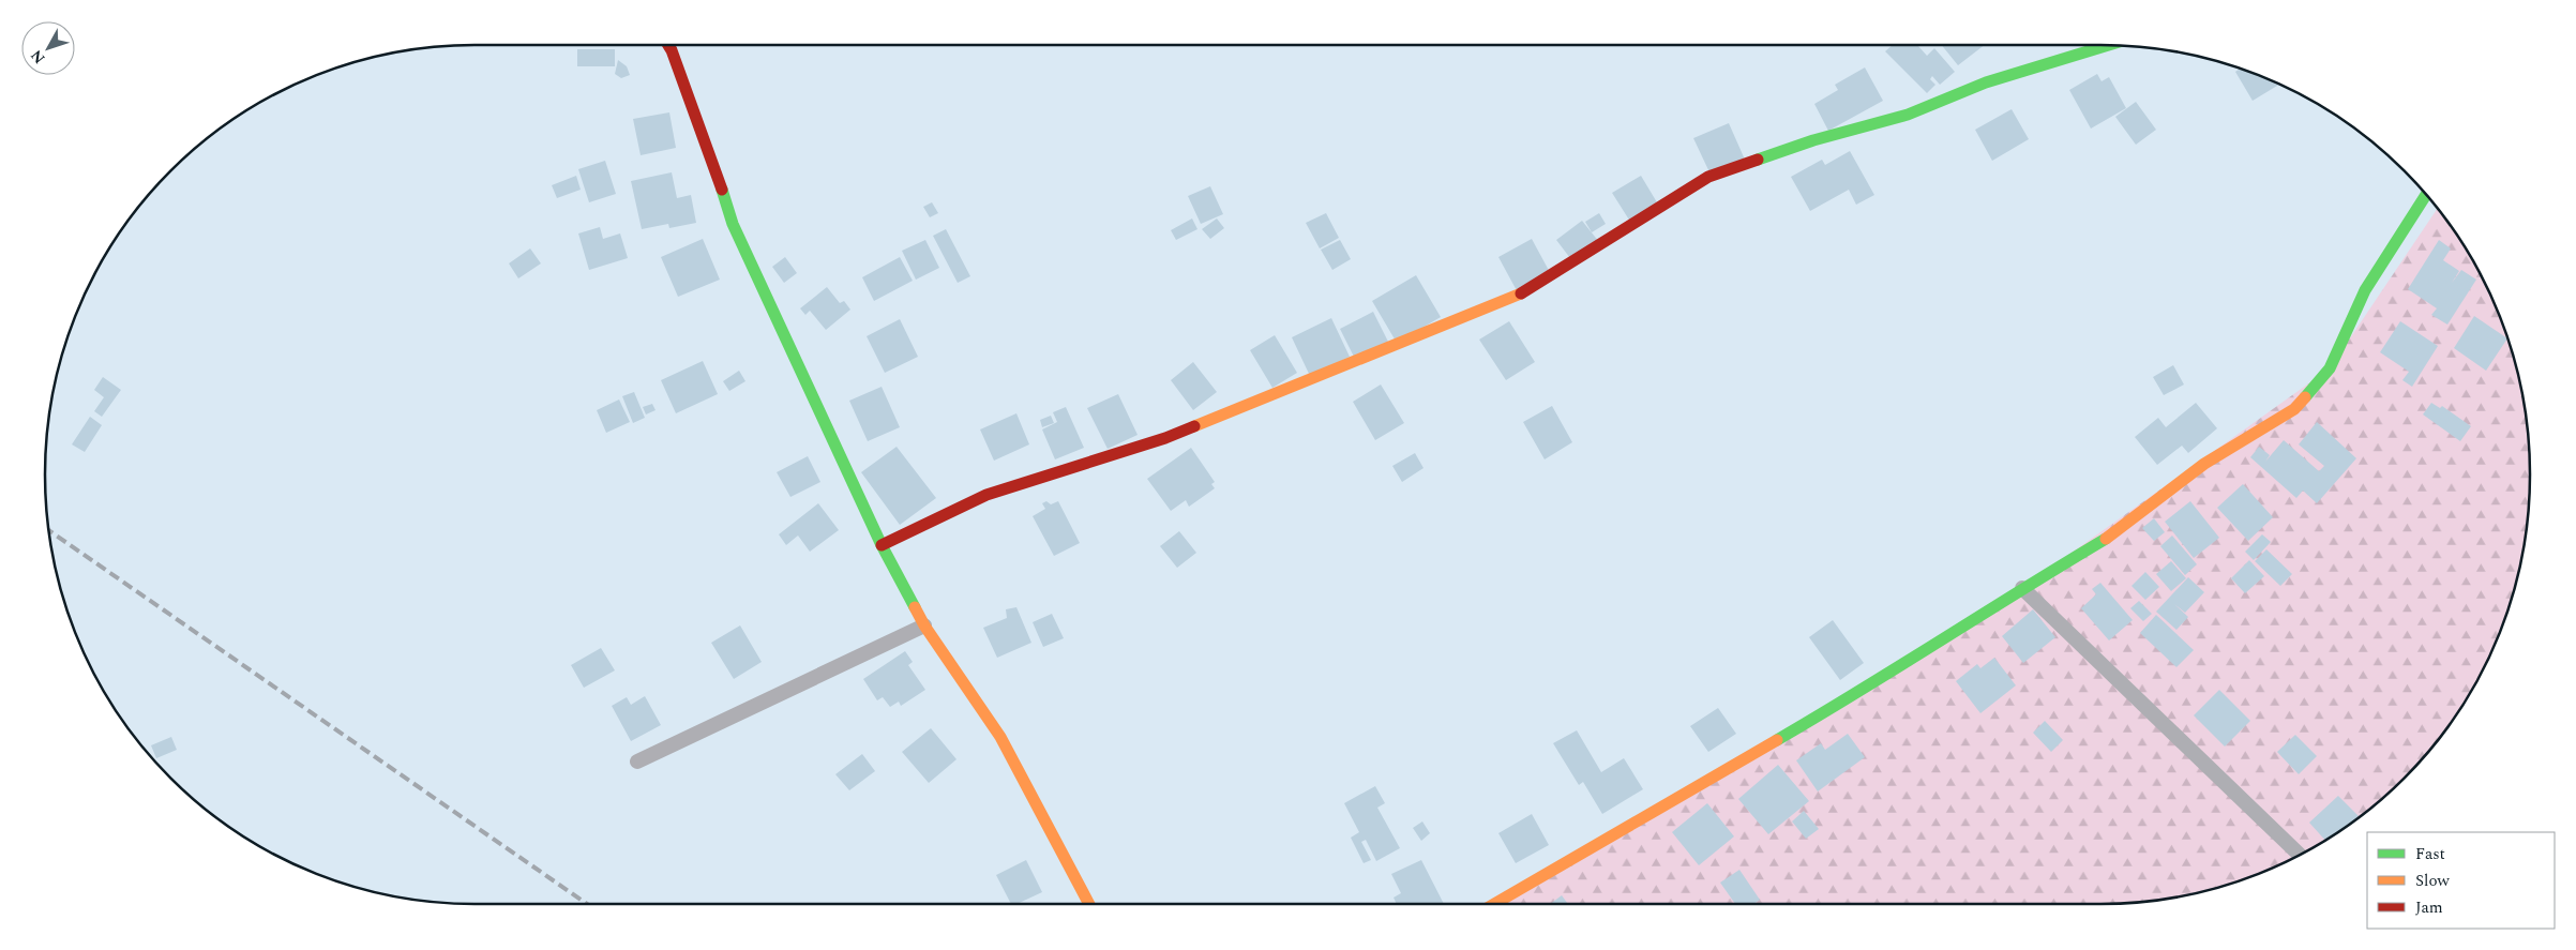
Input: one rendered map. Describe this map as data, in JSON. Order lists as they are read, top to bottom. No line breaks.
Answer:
{"legend":["Fast","Slow","Jam"],"north":"bottom left"}
